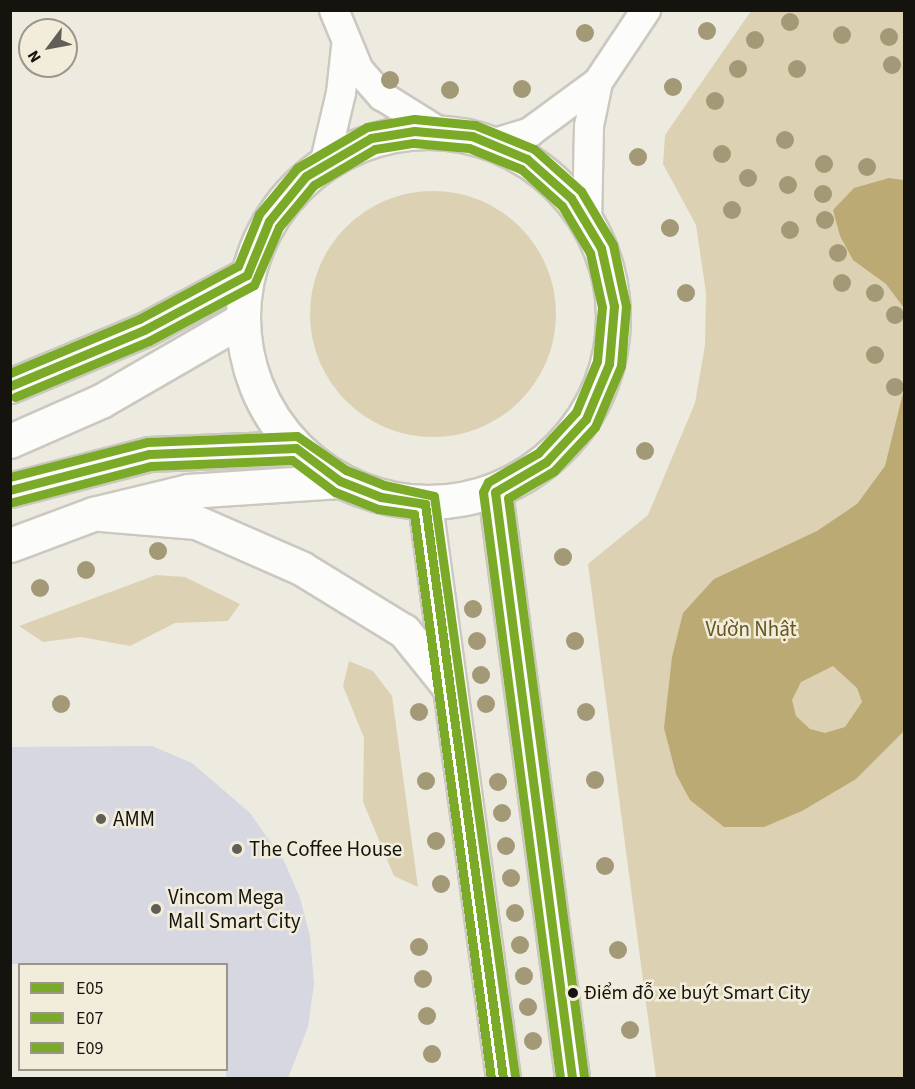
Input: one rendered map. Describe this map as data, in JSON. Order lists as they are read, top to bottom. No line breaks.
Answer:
{"parks":["Vườn Nhật"],"places":["AMM","The Coffee House","Vincom Mega Mall Smart City","Điểm đỗ xe buýt Smart City"],"lines":["transit line E09","transit line E05","transit line E07"],"legend":["E05","E07","E09"],"north":"bottom left"}
